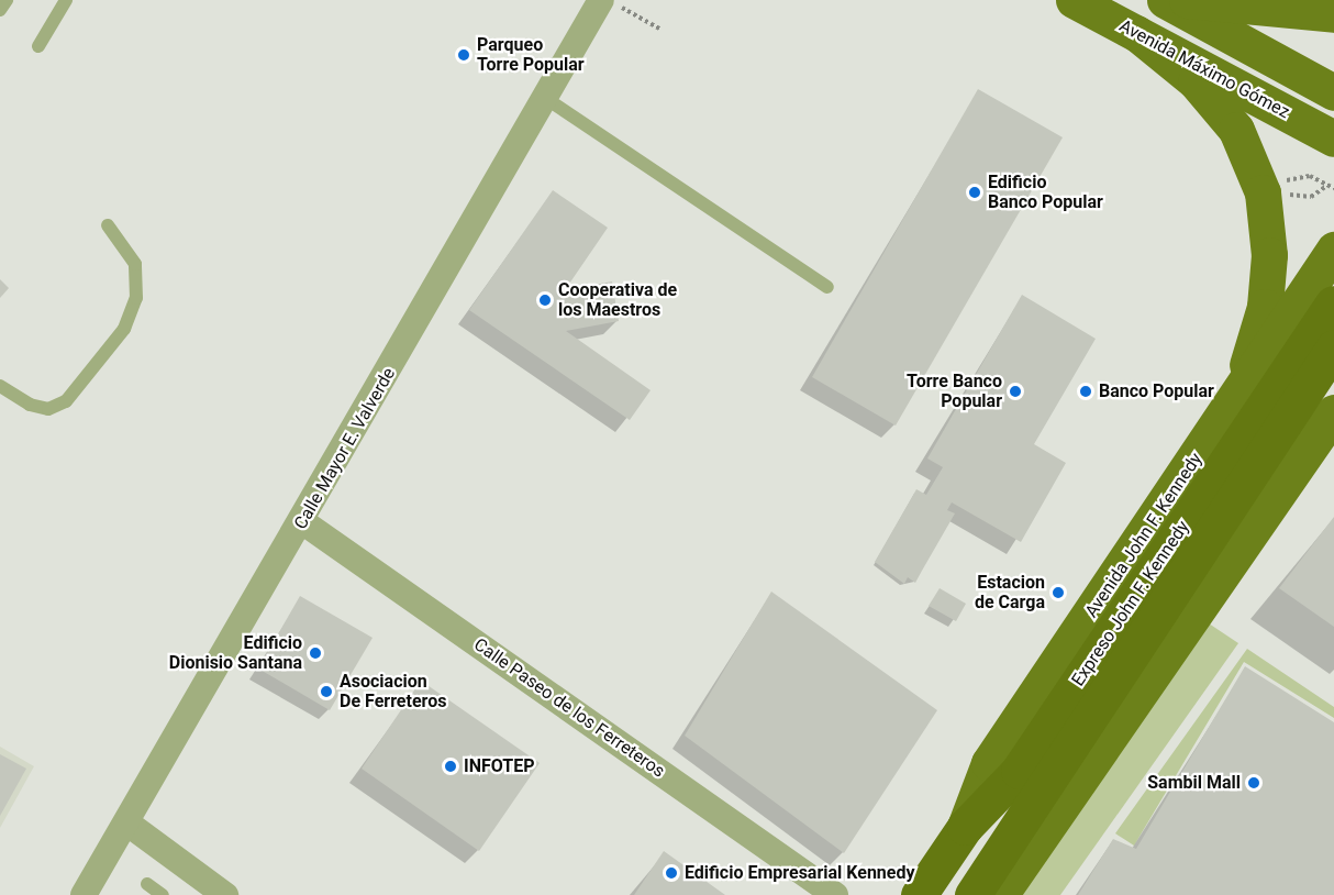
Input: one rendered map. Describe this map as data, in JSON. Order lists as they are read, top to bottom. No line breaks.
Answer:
{"streets":{"highway":["Expreso John F. Kennedy"],"main road":["Avenida Máximo Gómez","Avenida John F. Kennedy"],"street":["Calle Mayor E. Valverde","Calle Paseo de los Ferreteros"]},"crossings":[["Calle Mayor E. Valverde","Calle Paseo de los Ferreteros"],["Avenida John F. Kennedy","Expreso John F. Kennedy"]],"places":["Parqueo Torre Popular","Edificio Banco Popular","Cooperativa de los Maestros","Torre Banco Popular","Banco Popular","Estacion de Carga","Edificio Dionisio Santana","Asociacion De Ferreteros","INFOTEP","Sambil Mall","Edificio Empresarial Kennedy"]}
